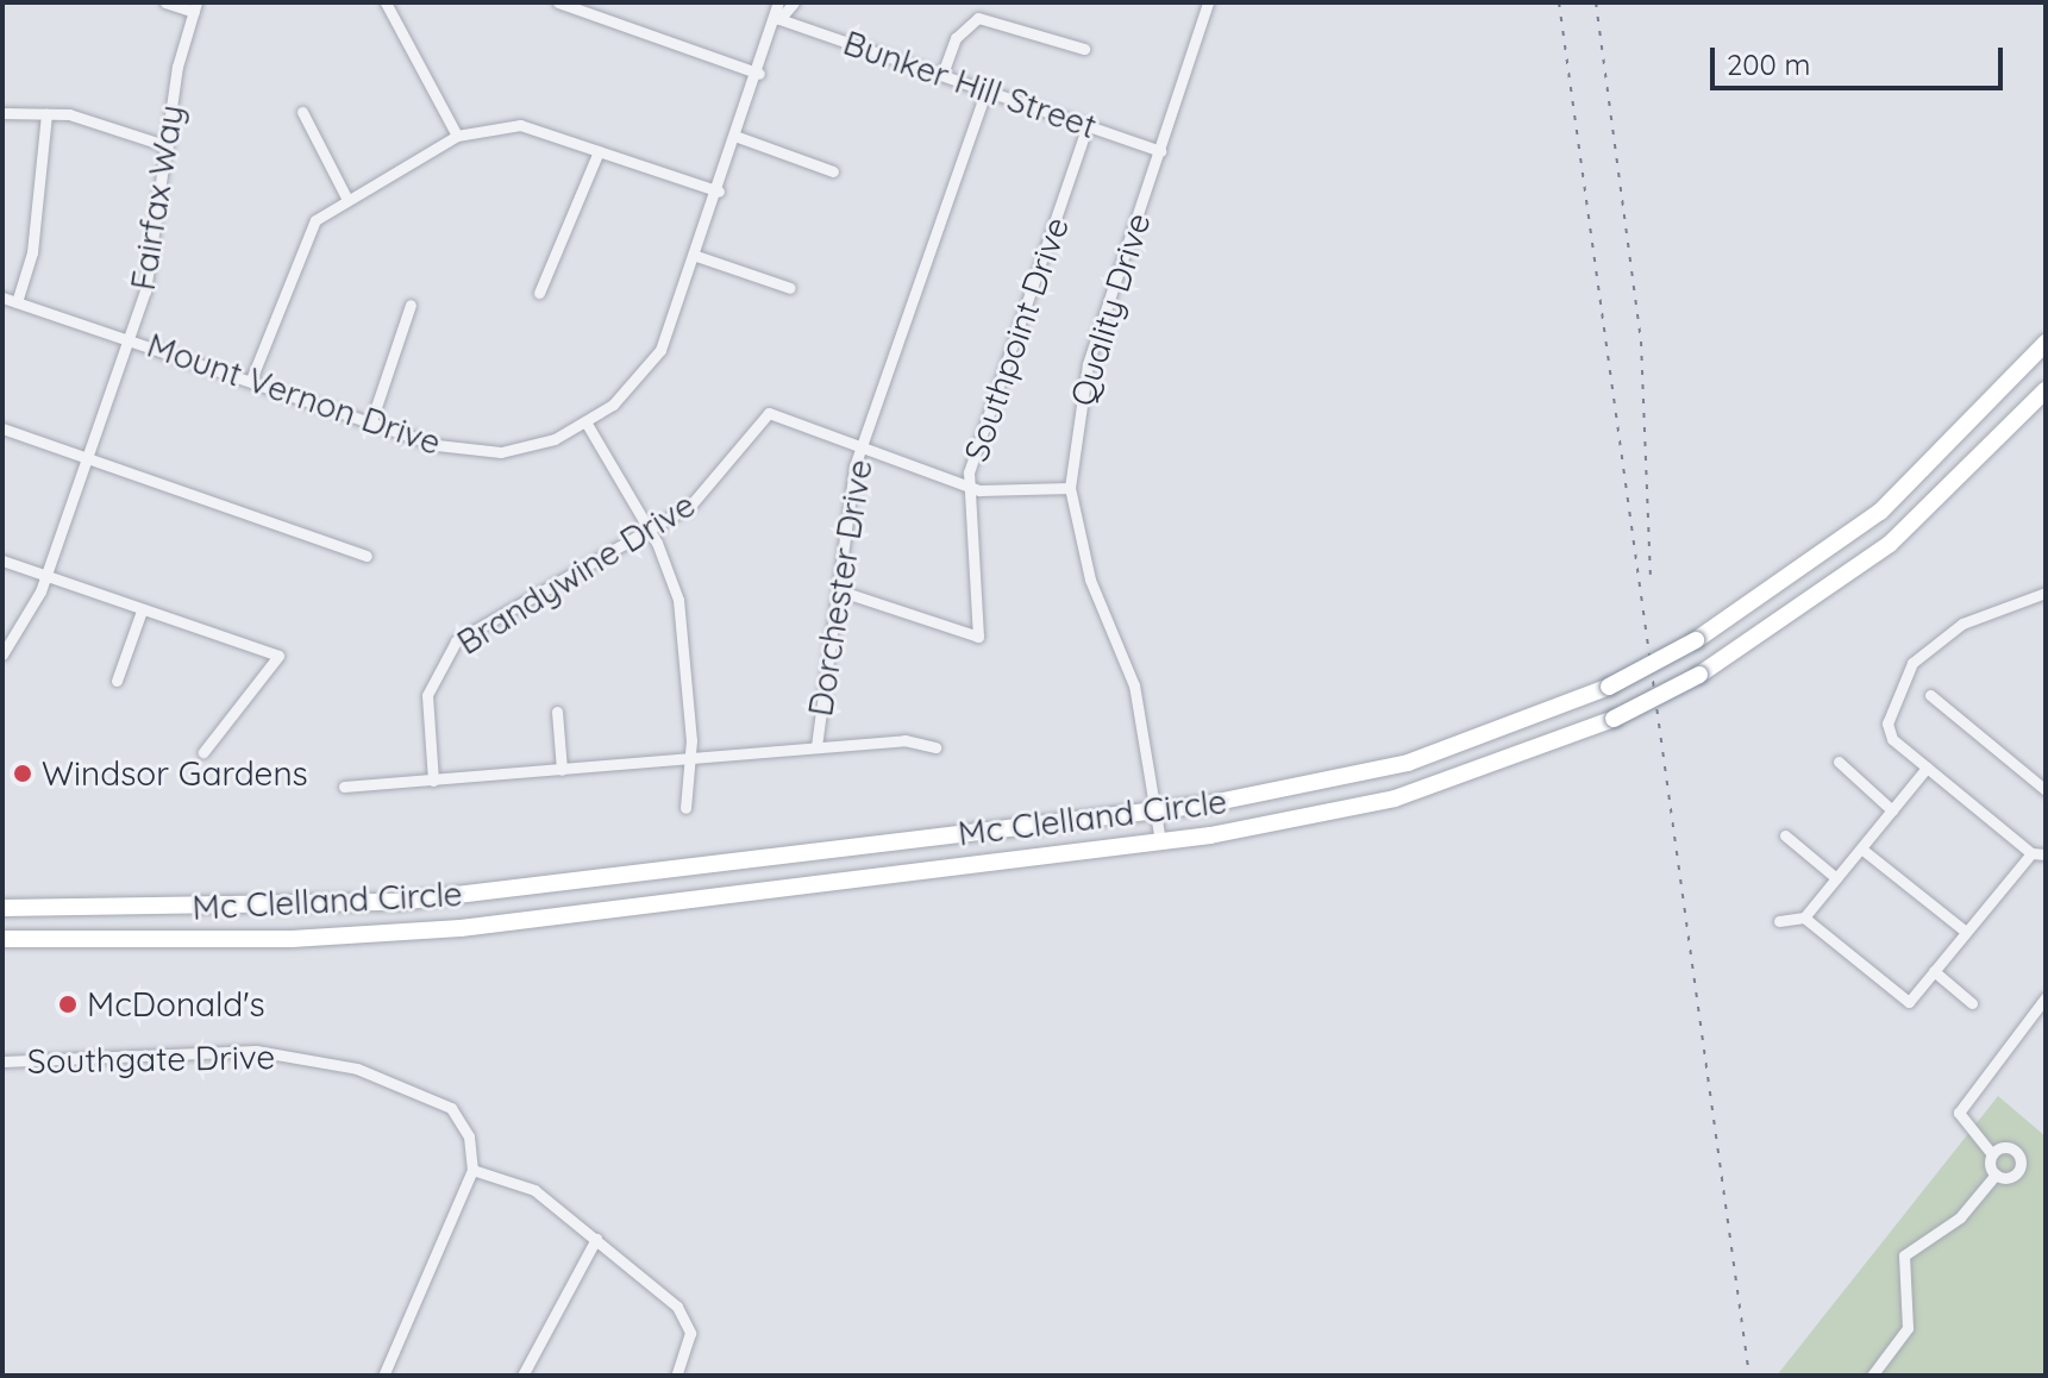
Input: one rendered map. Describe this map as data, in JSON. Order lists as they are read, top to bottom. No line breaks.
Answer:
{"streets":{"highway":["Mc Clelland Circle"],"street":["Bunker Hill Street","Fairfax Way","Quality Drive","Southpoint Drive","Mount Vernon Drive","Brandywine Drive","Dorchester Drive","Southgate Drive"]},"crossings":[["Bunker Hill Street","Quality Drive"],["Bunker Hill Street","Southpoint Drive"],["Bunker Hill Street","Mount Vernon Drive"],["Bunker Hill Street","Dorchester Drive"],["Fairfax Way","Mount Vernon Drive"],["Quality Drive","Brandywine Drive"],["Quality Drive","Mc Clelland Circle"],["Southpoint Drive","Brandywine Drive"],["Southpoint Drive","Dorchester Drive"],["Brandywine Drive","Dorchester Drive"]],"places":["Windsor Gardens","McDonald's"],"scale_bar":"200 m"}
